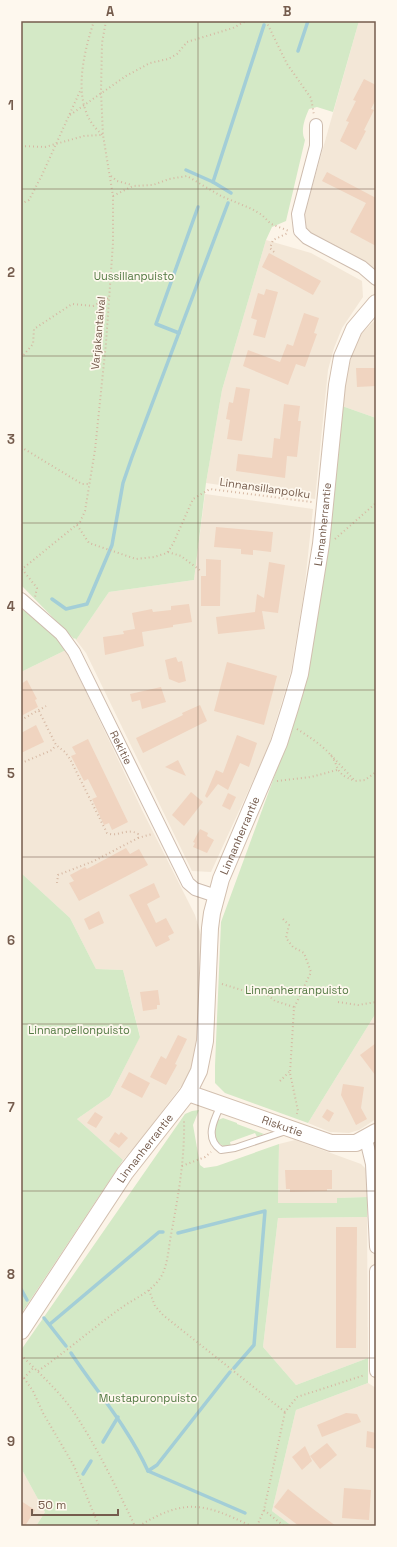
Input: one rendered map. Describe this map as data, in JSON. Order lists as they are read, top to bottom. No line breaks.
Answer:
{"streets":{"street":["Linnanherrantie","Rekitie","Riskutie"],"path":["Varjakantaival","Linnansillanpolku"]},"crossings":[["Linnanherrantie","Rekitie"],["Linnanherrantie","Riskutie"]],"parks":["Uussillanpuisto","Linnanherranpuisto","Linnanpellonpuisto","Mustapuronpuisto"],"scale_bar":"50 m","grid":{"columns":["A","B"],"rows":["1","2","3","4","5","6","7","8","9"]}}
